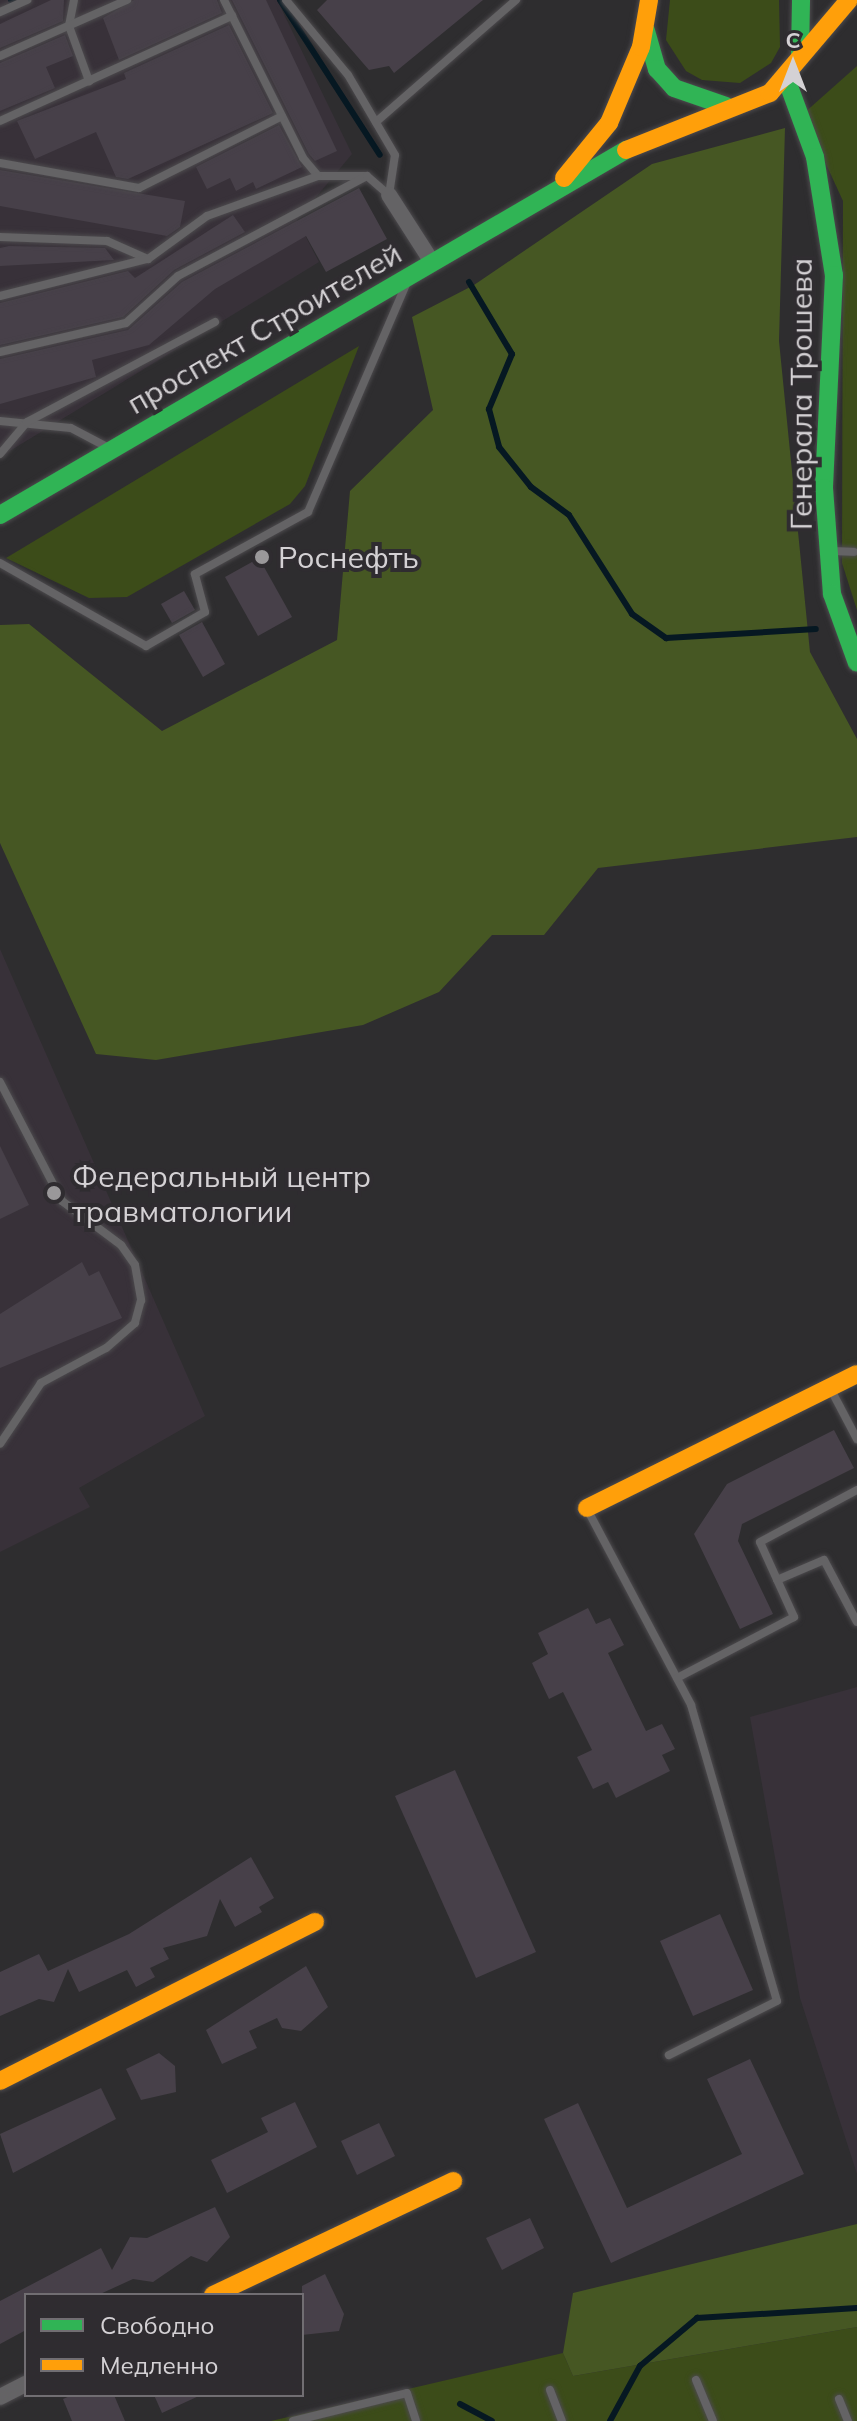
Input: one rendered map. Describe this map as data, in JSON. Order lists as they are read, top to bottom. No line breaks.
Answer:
{"streets":{"street":["проспект Строителей","Генерала Трошева"]},"crossings":[["проспект Строителей","Генерала Трошева"]],"places":["Роснефть","Федеральный центр травматологии"],"legend":["Свободно","Медленно"],"north":"top"}
